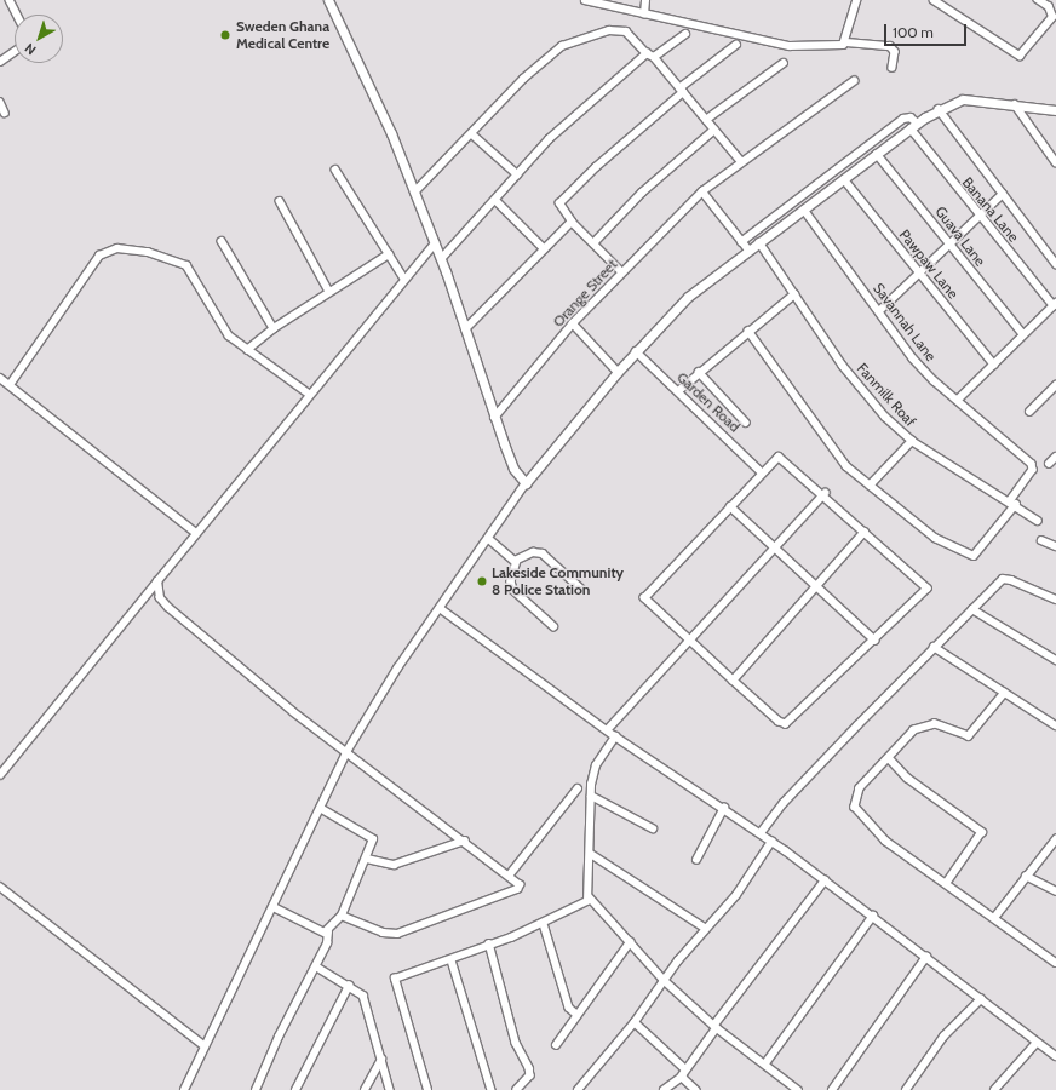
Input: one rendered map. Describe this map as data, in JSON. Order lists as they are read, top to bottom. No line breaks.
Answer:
{"streets":{"street":["Banana Lane","Guava Lane","Pawpaw Lane","Orange Street","Savannah Lane","Fanmilk Roaf","Garden Road"]},"crossings":[["Savannah Lane","Fanmilk Roaf"]],"places":["Sweden Ghana Medical Centre","Lakeside Community 8 Police Station"],"scale_bar":"100 m","north":"bottom left"}
